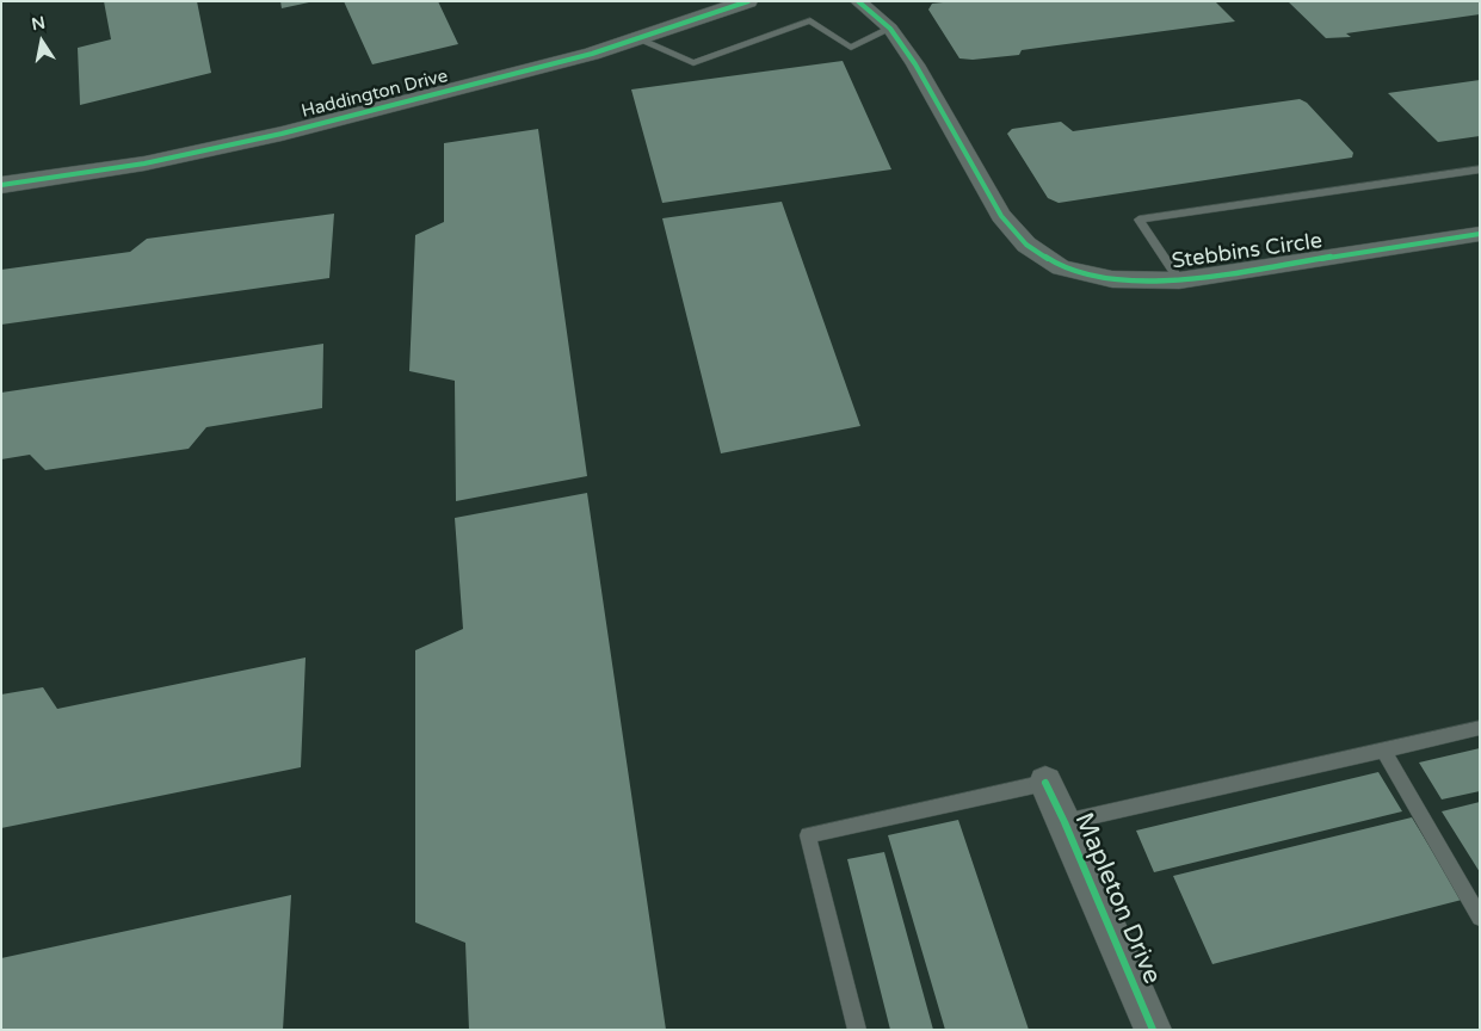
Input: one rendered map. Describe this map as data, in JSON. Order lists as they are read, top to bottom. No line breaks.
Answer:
{"streets":{"street":["Haddington Drive","Stebbins Circle","Mapleton Drive"]},"north":"top"}
